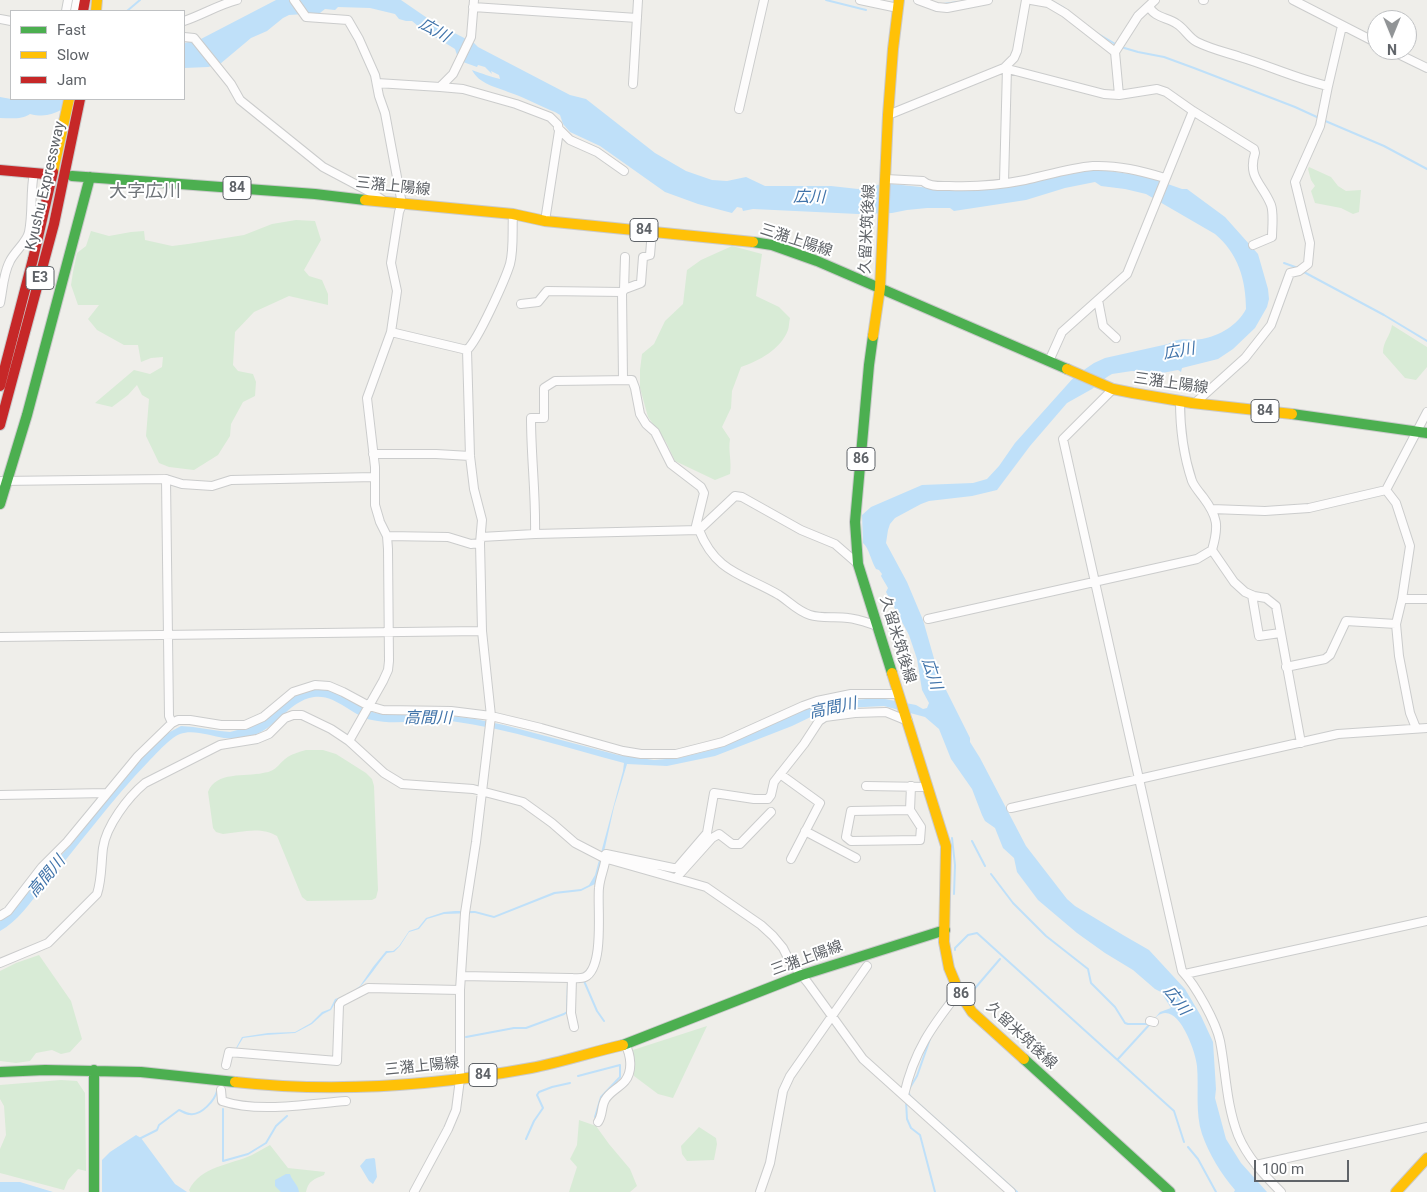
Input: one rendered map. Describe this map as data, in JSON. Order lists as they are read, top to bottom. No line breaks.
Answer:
{"streets":{"main road":["Kyushu Expressway","三潴上陽線","84","久留米筑後線","E3","86"]},"crossings":[["三潴上陽線","久留米筑後線"]],"districts":["大字広川"],"water":["広川","高間川"],"legend":["Fast","Slow","Jam"],"scale_bar":"100 m","north":"bottom"}
